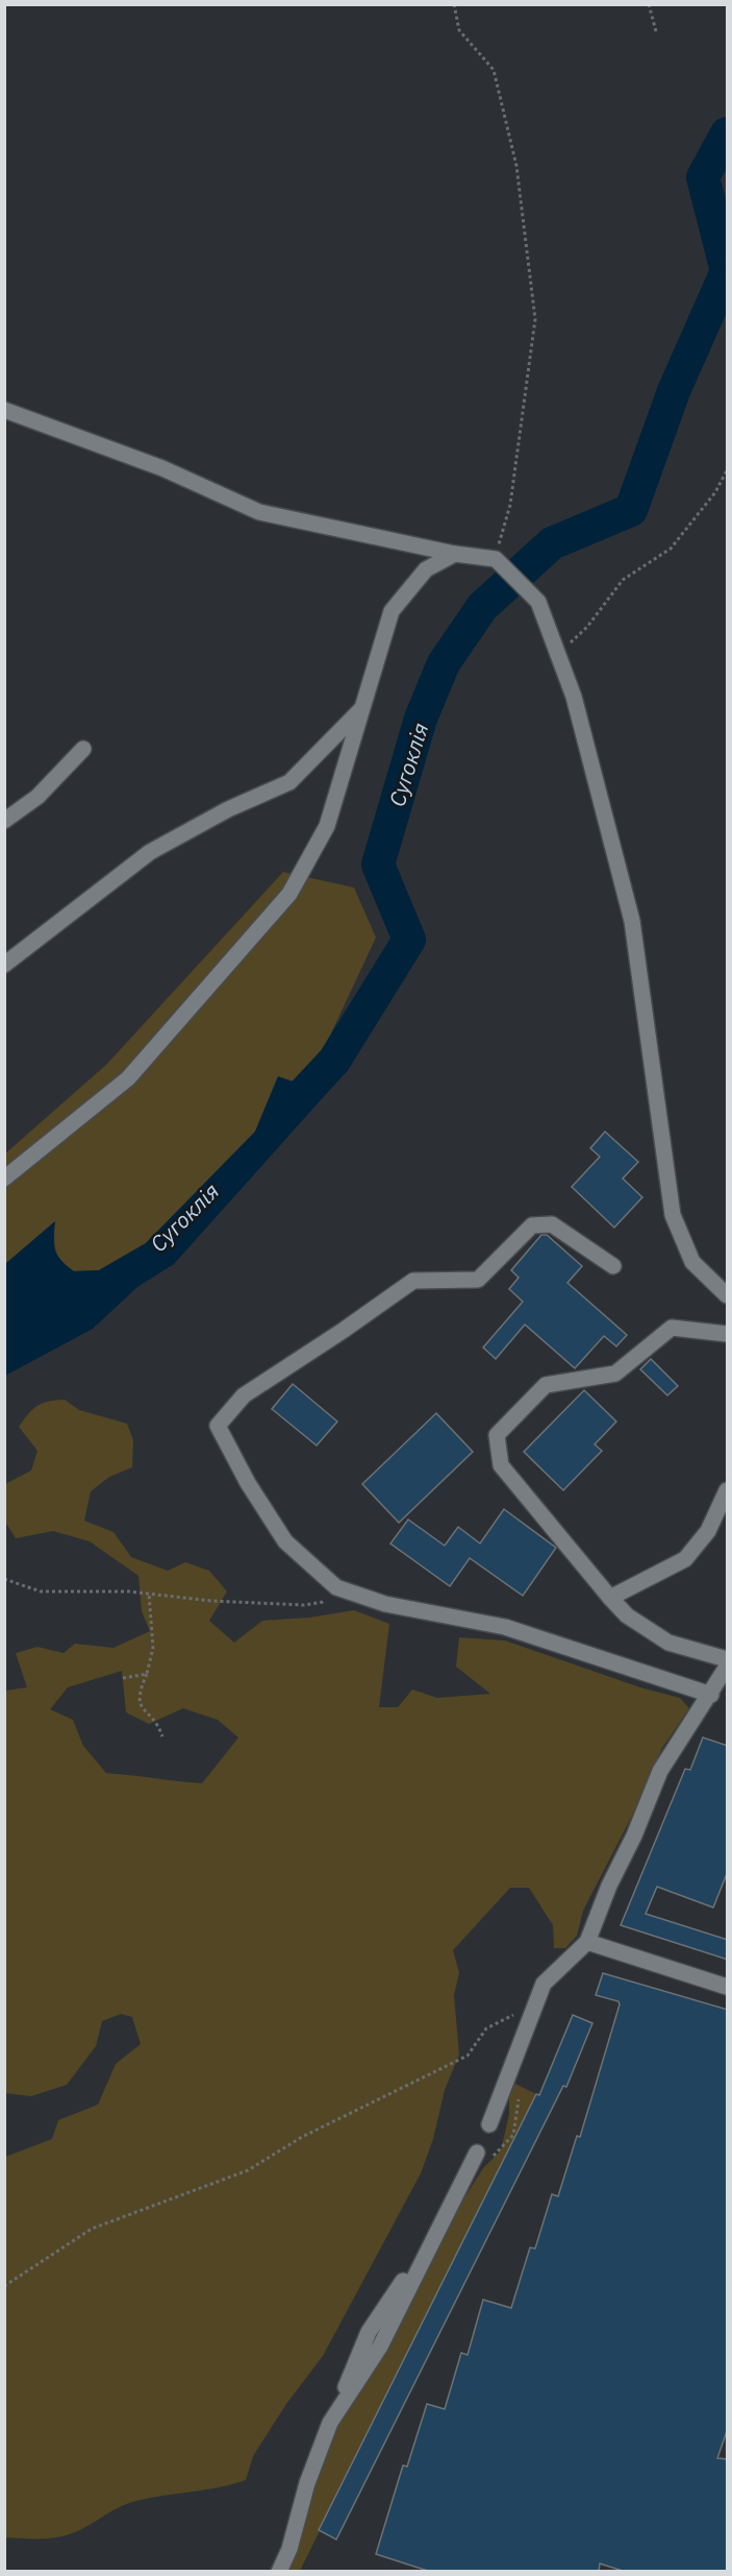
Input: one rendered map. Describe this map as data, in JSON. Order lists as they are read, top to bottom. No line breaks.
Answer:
{"water":["Сугоклія"]}
